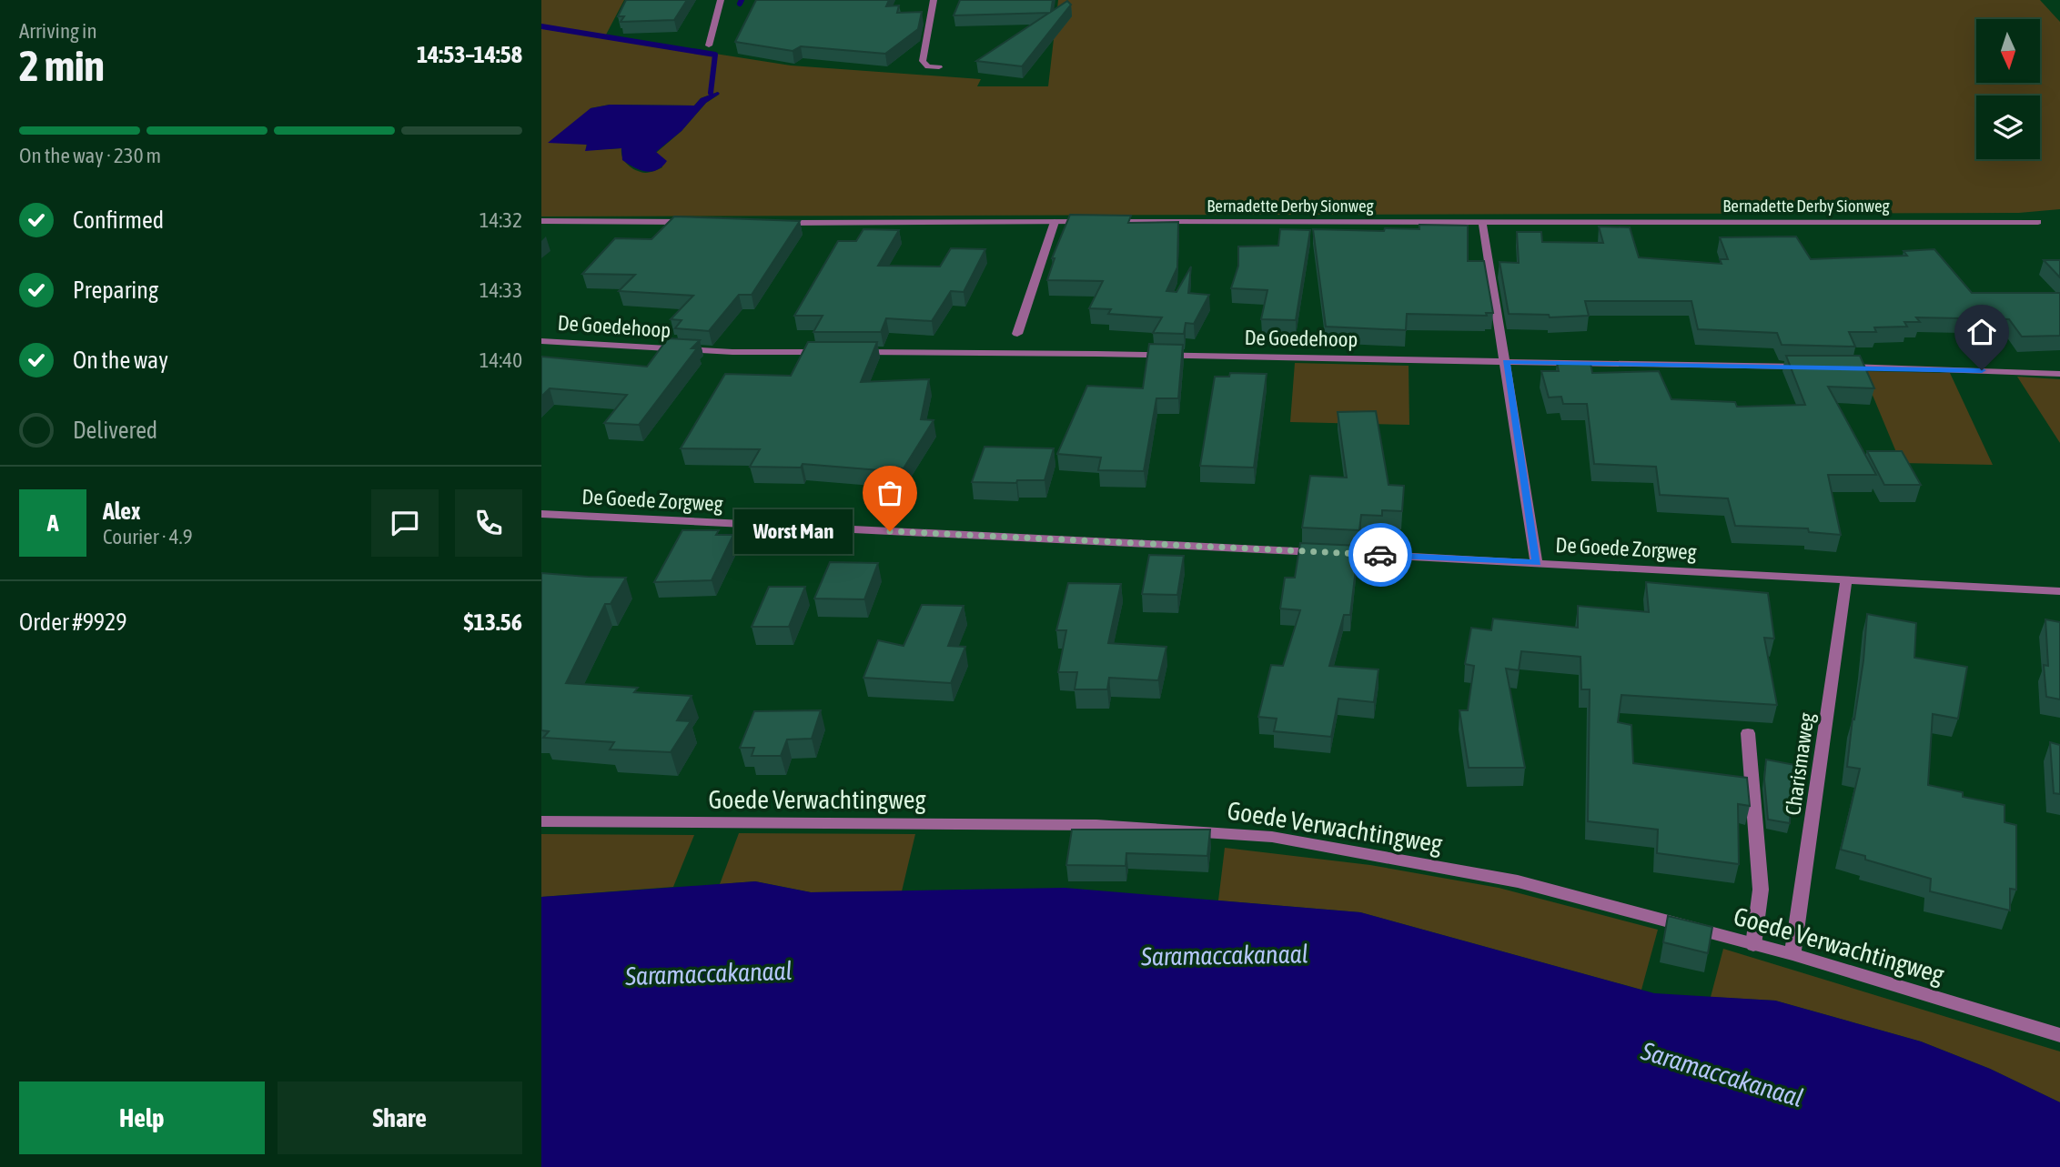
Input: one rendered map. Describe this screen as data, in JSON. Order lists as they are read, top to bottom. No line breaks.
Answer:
{"streets":{"street":["Bernadette Derby Sionweg","De Goedehoop","De Goede Zorgweg","Charismaweg","Goede Verwachtingweg"]},"crossings":[["De Goede Zorgweg","Charismaweg"],["Charismaweg","Goede Verwachtingweg"]],"water":["Saramaccakanaal"],"places":["Worst Man"],"north":"bottom","page":{"heading":["2 min","Arriving in","14:53–14:58"],"panel":["Alex","Courier · 4.9","Order #9929","$13.56"],"bar":"On the way · 230 m","list":[["Confirmed","14:32"],["Preparing","14:33"],["On the way","14:40"],"Delivered"],"round":"A","bubble":"Worst Man","buttons":["Help","Share"]}}
